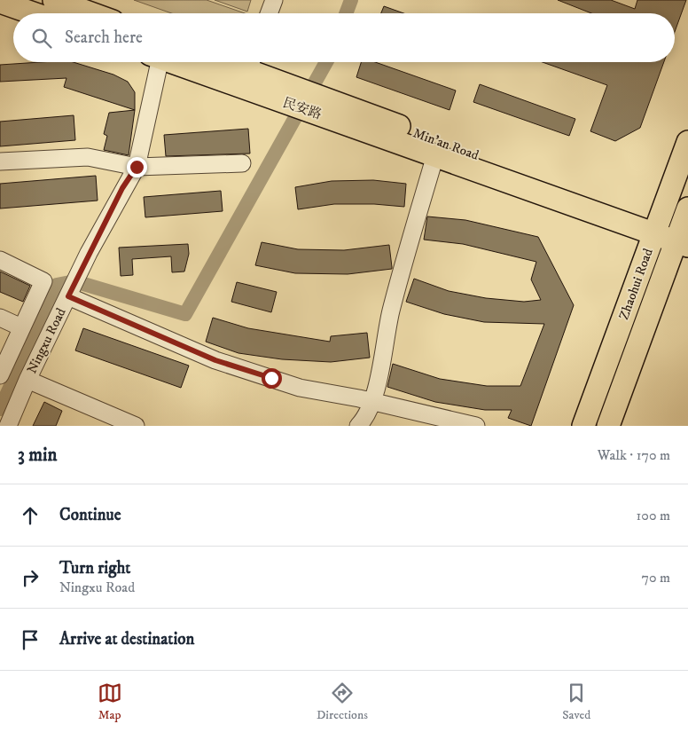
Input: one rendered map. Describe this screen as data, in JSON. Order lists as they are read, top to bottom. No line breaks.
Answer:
{"streets":{"main road":["Min'an Road","Zhaohui Road"],"street":["Ningxu Road"]},"crossings":[["Min'an Road","Zhaohui Road"]],"page":{"search":"Search here","heading":["3 min","Walk · 170 m"],"list":[["Continue","100 m"],["Turn right","Ningxu Road","70 m"],"Arrive at destination"],"nav":["Map","Directions","Saved"]}}
